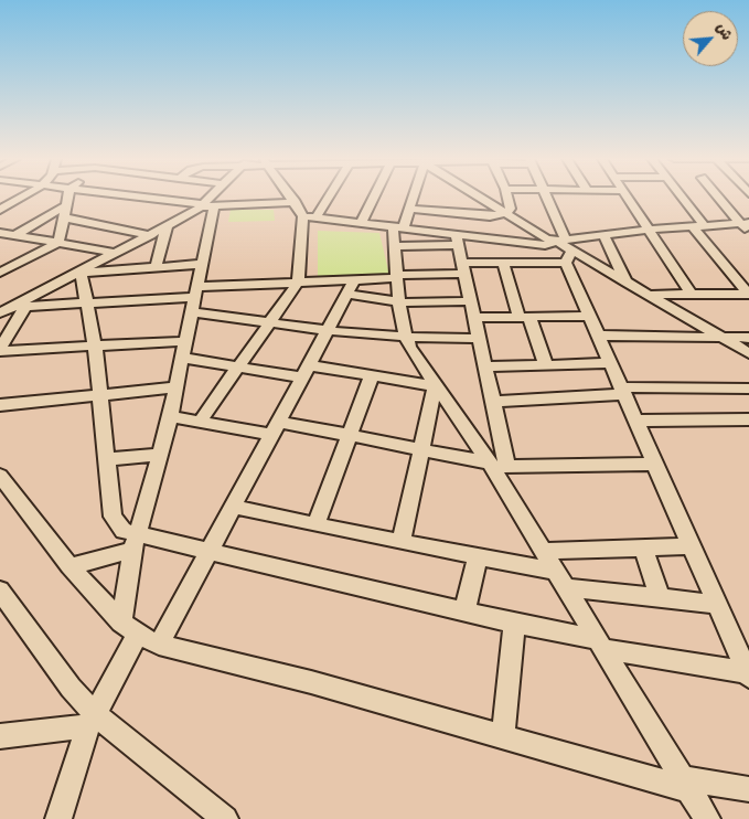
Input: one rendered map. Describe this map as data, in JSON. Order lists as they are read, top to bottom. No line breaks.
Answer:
{"north":"top right"}
